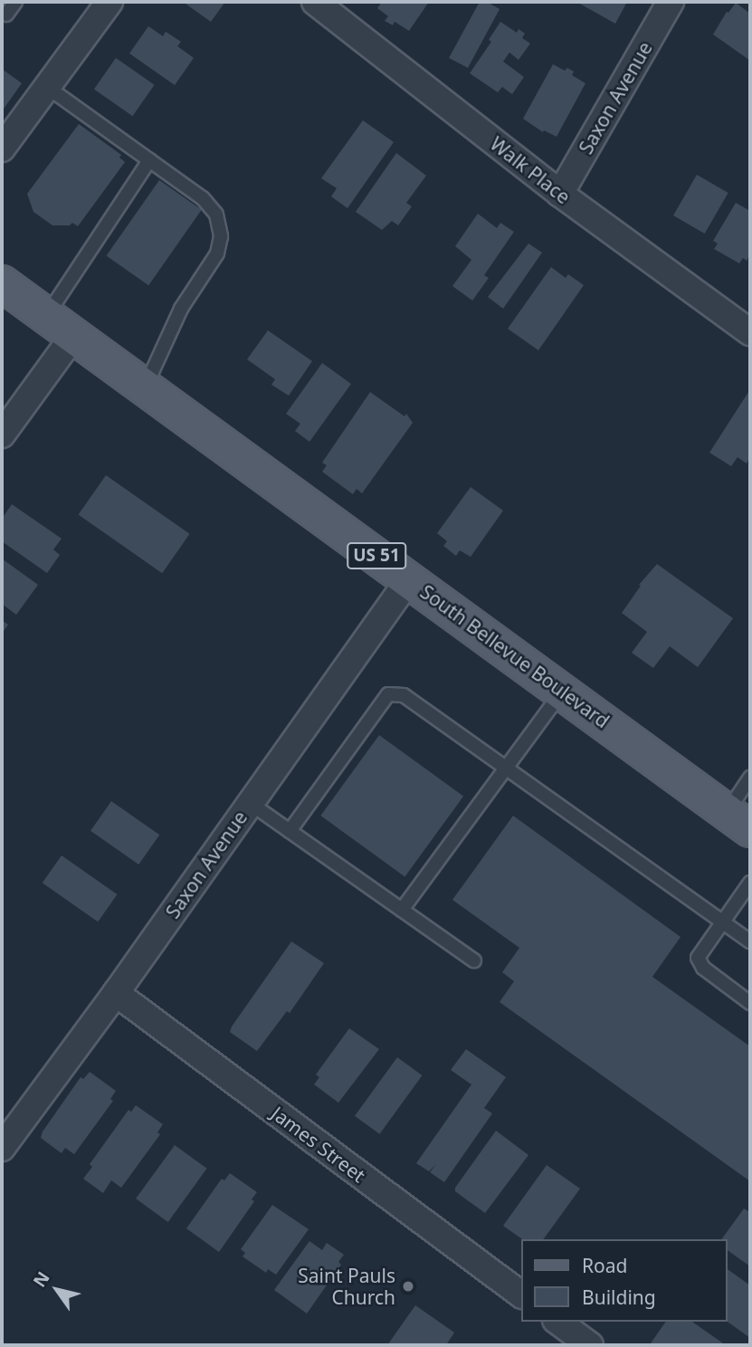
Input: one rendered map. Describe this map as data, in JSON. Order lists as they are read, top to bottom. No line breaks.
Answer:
{"streets":{"main road":["US 51","South Bellevue Boulevard"],"street":["Saxon Avenue","Walk Place","James Street"]},"crossings":[["Saxon Avenue","Walk Place"],["Saxon Avenue","South Bellevue Boulevard"],["Saxon Avenue","James Street"]],"places":["Saint Pauls Church"],"legend":["Road","Building"],"north":"top left"}
